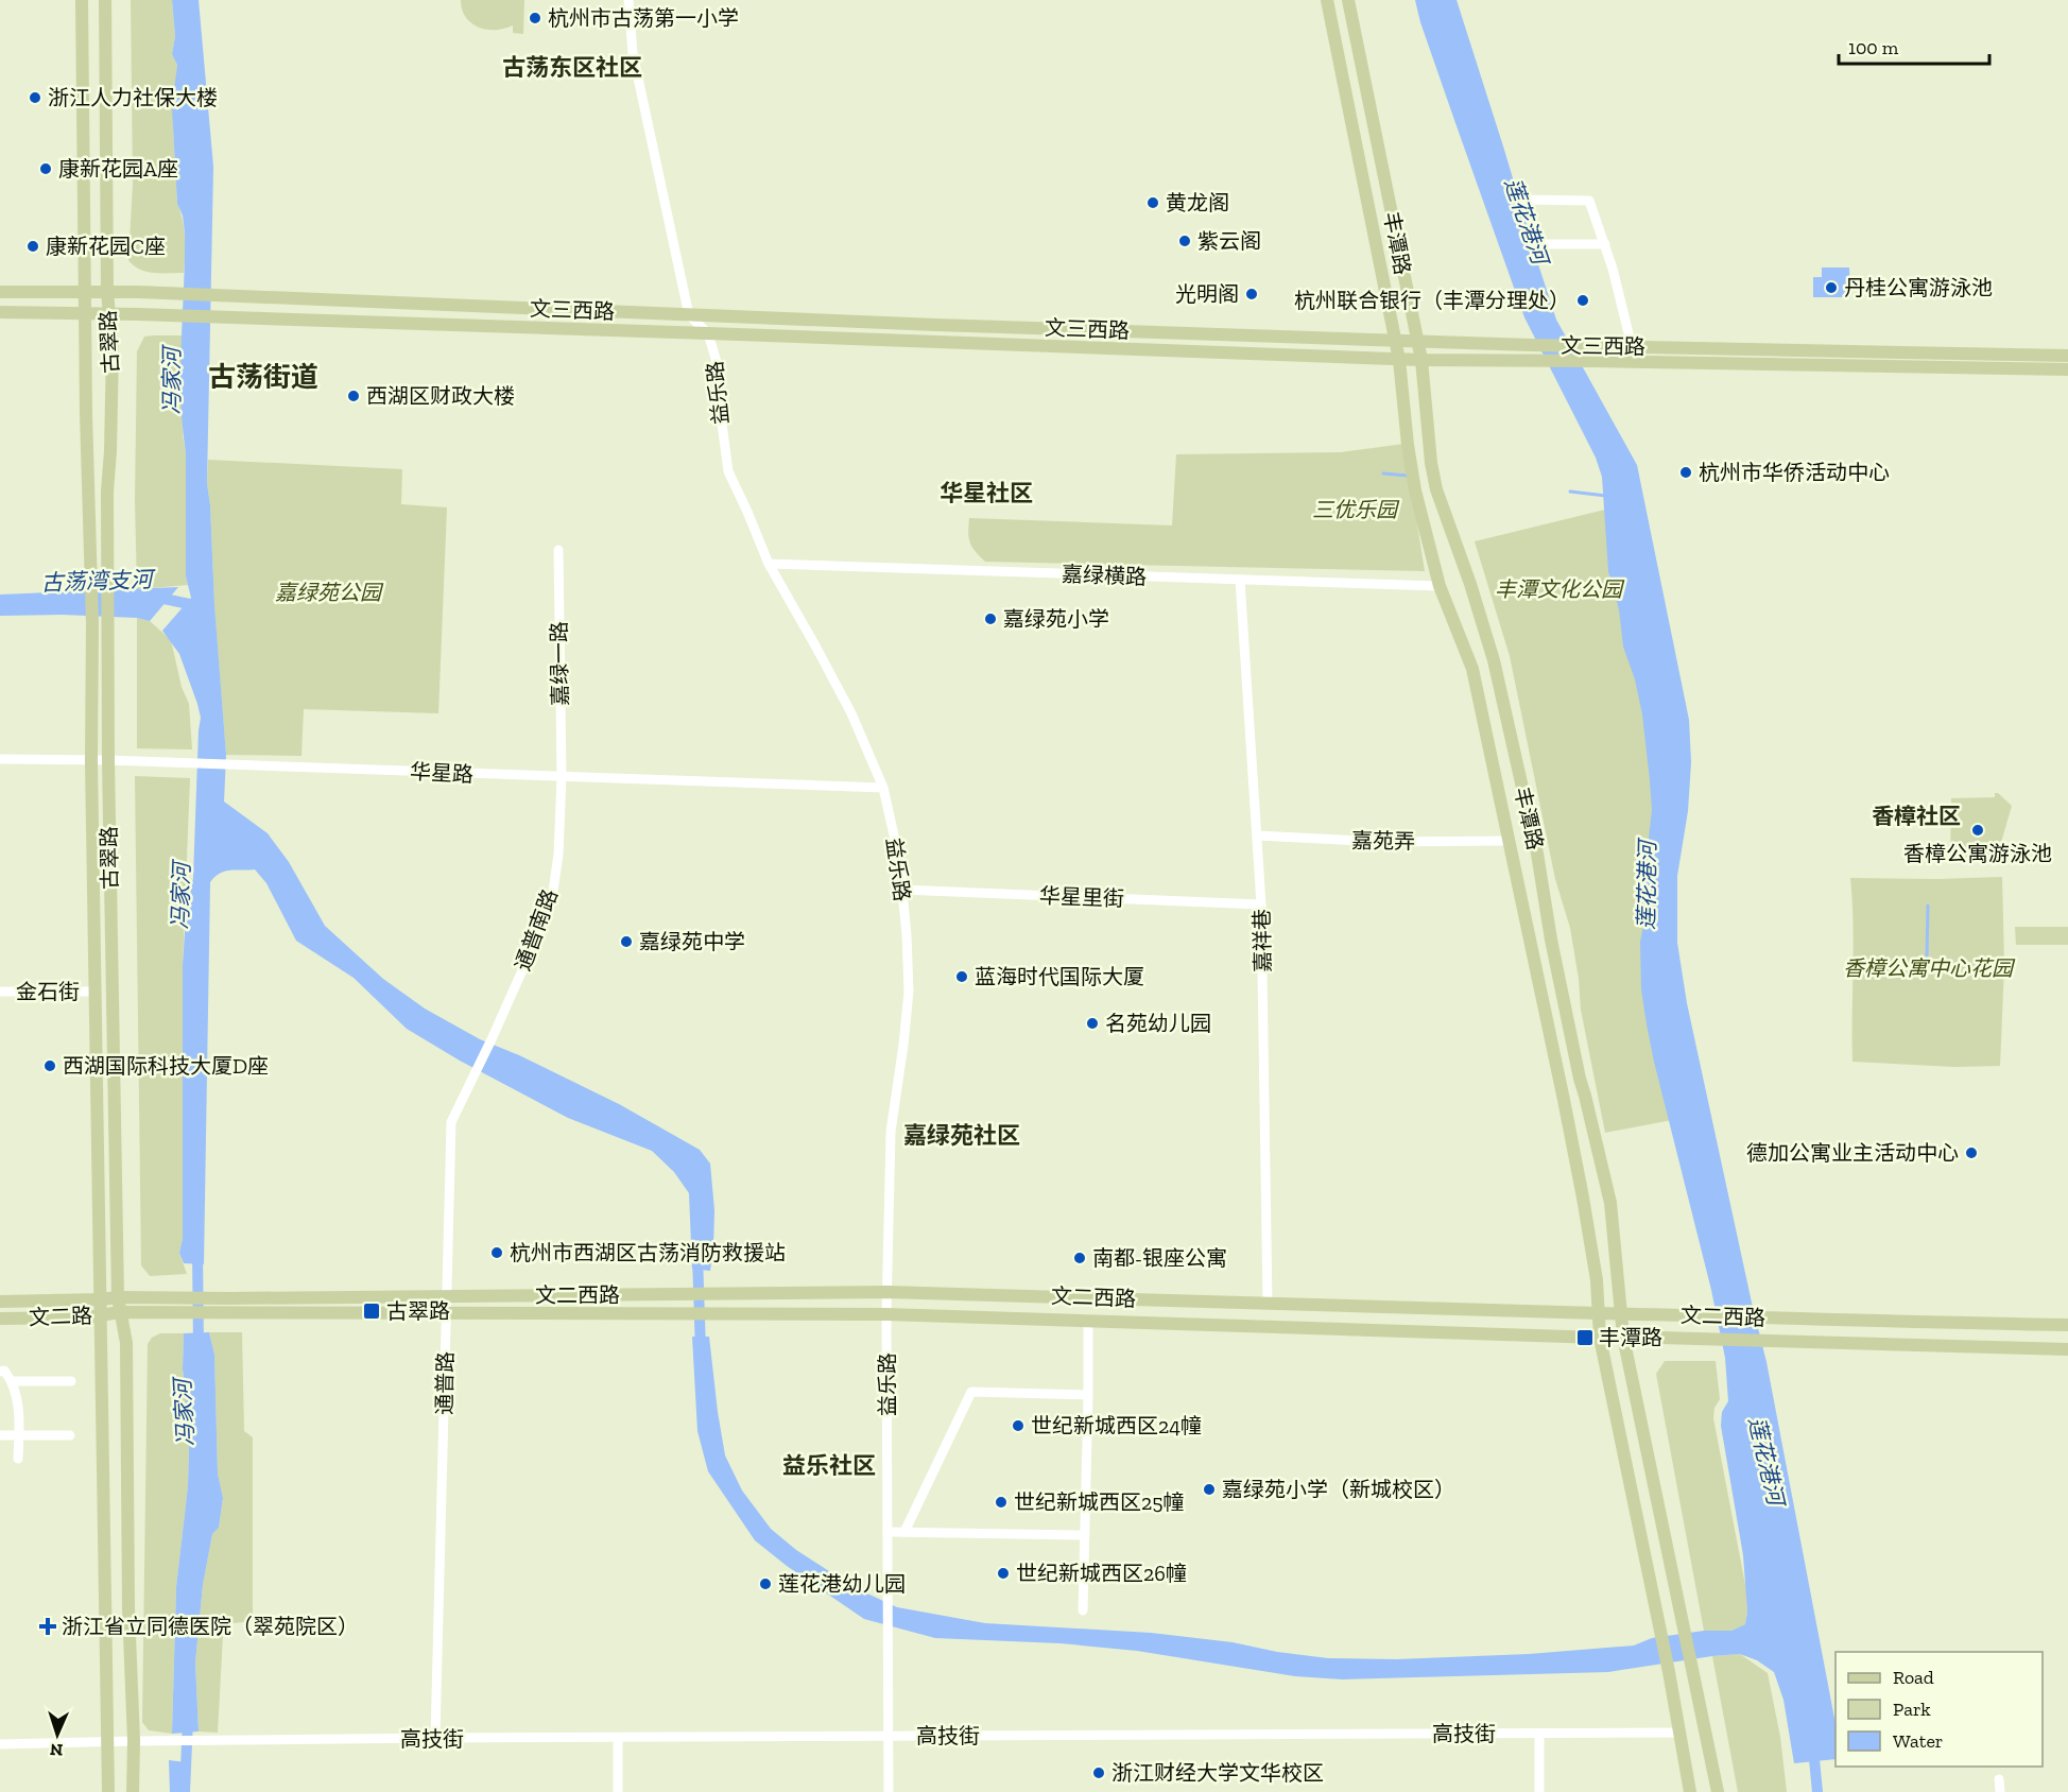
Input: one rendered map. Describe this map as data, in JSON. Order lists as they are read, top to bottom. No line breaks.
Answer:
{"streets":{"main road":["丰潭路","文三西路","古翠路","文二西路","文二路"],"street":["益乐路","嘉绿横路","嘉绿一路","华星路","嘉苑弄","华星里街","通普南路","嘉祥巷","金石街","通普路","高技街"]},"crossings":[["丰潭路","文三西路"],["丰潭路","嘉绿横路"],["丰潭路","嘉苑弄"],["丰潭路","文二西路"],["丰潭路","高技街"],["文三西路","古翠路"],["文三西路","益乐路"],["古翠路","华星路"],["古翠路","金石街"],["古翠路","文二西路"],["古翠路","文二路"],["古翠路","高技街"],["益乐路","嘉绿横路"],["益乐路","华星路"],["益乐路","华星里街"],["益乐路","文二西路"],["益乐路","高技街"],["嘉绿横路","嘉祥巷"],["嘉绿一路","华星路"],["嘉绿一路","通普南路"],["华星路","通普南路"],["嘉苑弄","嘉祥巷"],["华星里街","嘉祥巷"],["通普南路","通普路"],["嘉祥巷","文二西路"],["文二西路","文二路"],["文二西路","通普路"],["通普路","高技街"]],"districts":["古荡东区社区","古荡街道","华星社区","香樟社区","嘉绿苑社区","益乐社区"],"water":["莲花港河","冯家河","古荡湾支河"],"parks":["三优乐园","丰潭文化公园","嘉绿苑公园","香樟公寓中心花园"],"places":{"other":["杭州市古荡第一小学","浙江人力社保大楼","康新花园A座","黄龙阁","紫云阁","康新花园C座","丹桂公寓游泳池","光明阁","杭州联合银行（丰潭分理处）","西湖区财政大楼","杭州市华侨活动中心","嘉绿苑小学","香樟公寓游泳池","嘉绿苑中学","蓝海时代国际大厦","名苑幼儿园","西湖国际科技大厦D座","德加公寓业主活动中心","杭州市西湖区古荡消防救援站","南都-银座公寓","世纪新城西区24幢","嘉绿苑小学（新城校区）","世纪新城西区25幢","世纪新城西区26幢","莲花港幼儿园","浙江财经大学文华校区"],"transit":["古翠路","丰潭路"],"health":["浙江省立同德医院（翠苑院区）"]},"legend":["Road","Park","Water"],"scale_bar":"100 m","north":"bottom"}
